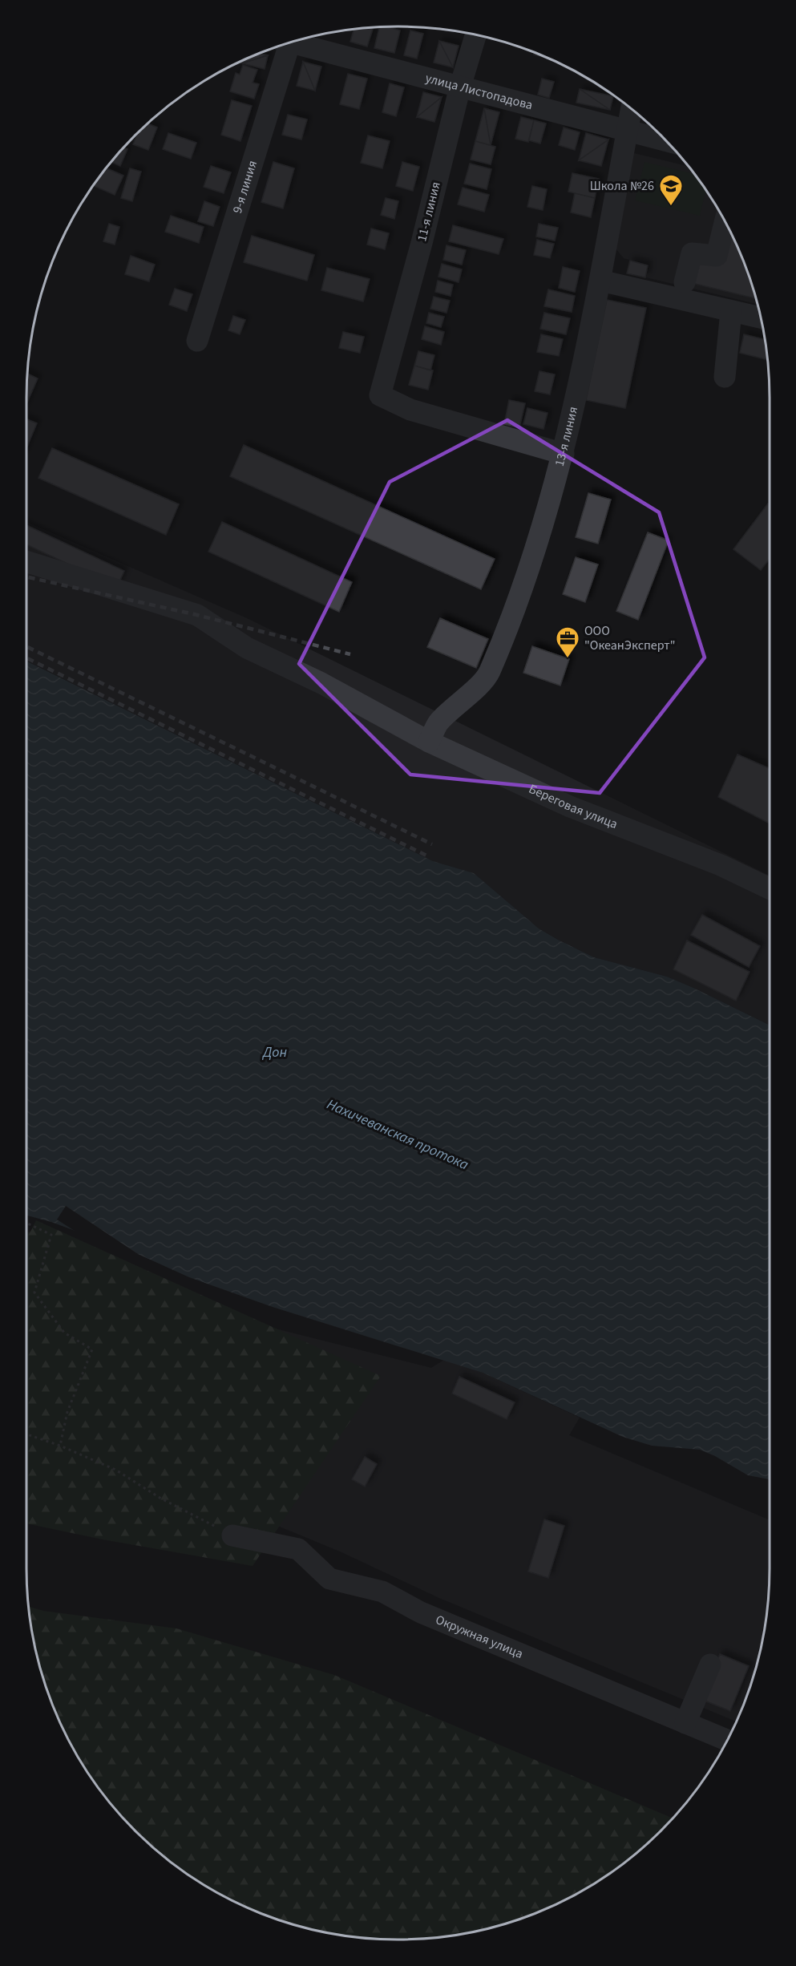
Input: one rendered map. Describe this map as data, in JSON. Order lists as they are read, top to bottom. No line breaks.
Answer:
{"streets":{"street":["улица Листопадова","9-я линия","11-я линия","13-я линия","Береговая улица","Окружная улица"]},"crossings":[["улица Листопадова","11-я линия"],["улица Листопадова","13-я линия"],["11-я линия","13-я линия"],["13-я линия","Береговая улица"]],"water":["Дон","Нахичеванская протока"],"places":{"school or university":["Школа №26"],"office":["ООО \"ОкеанЭксперт\""]}}
